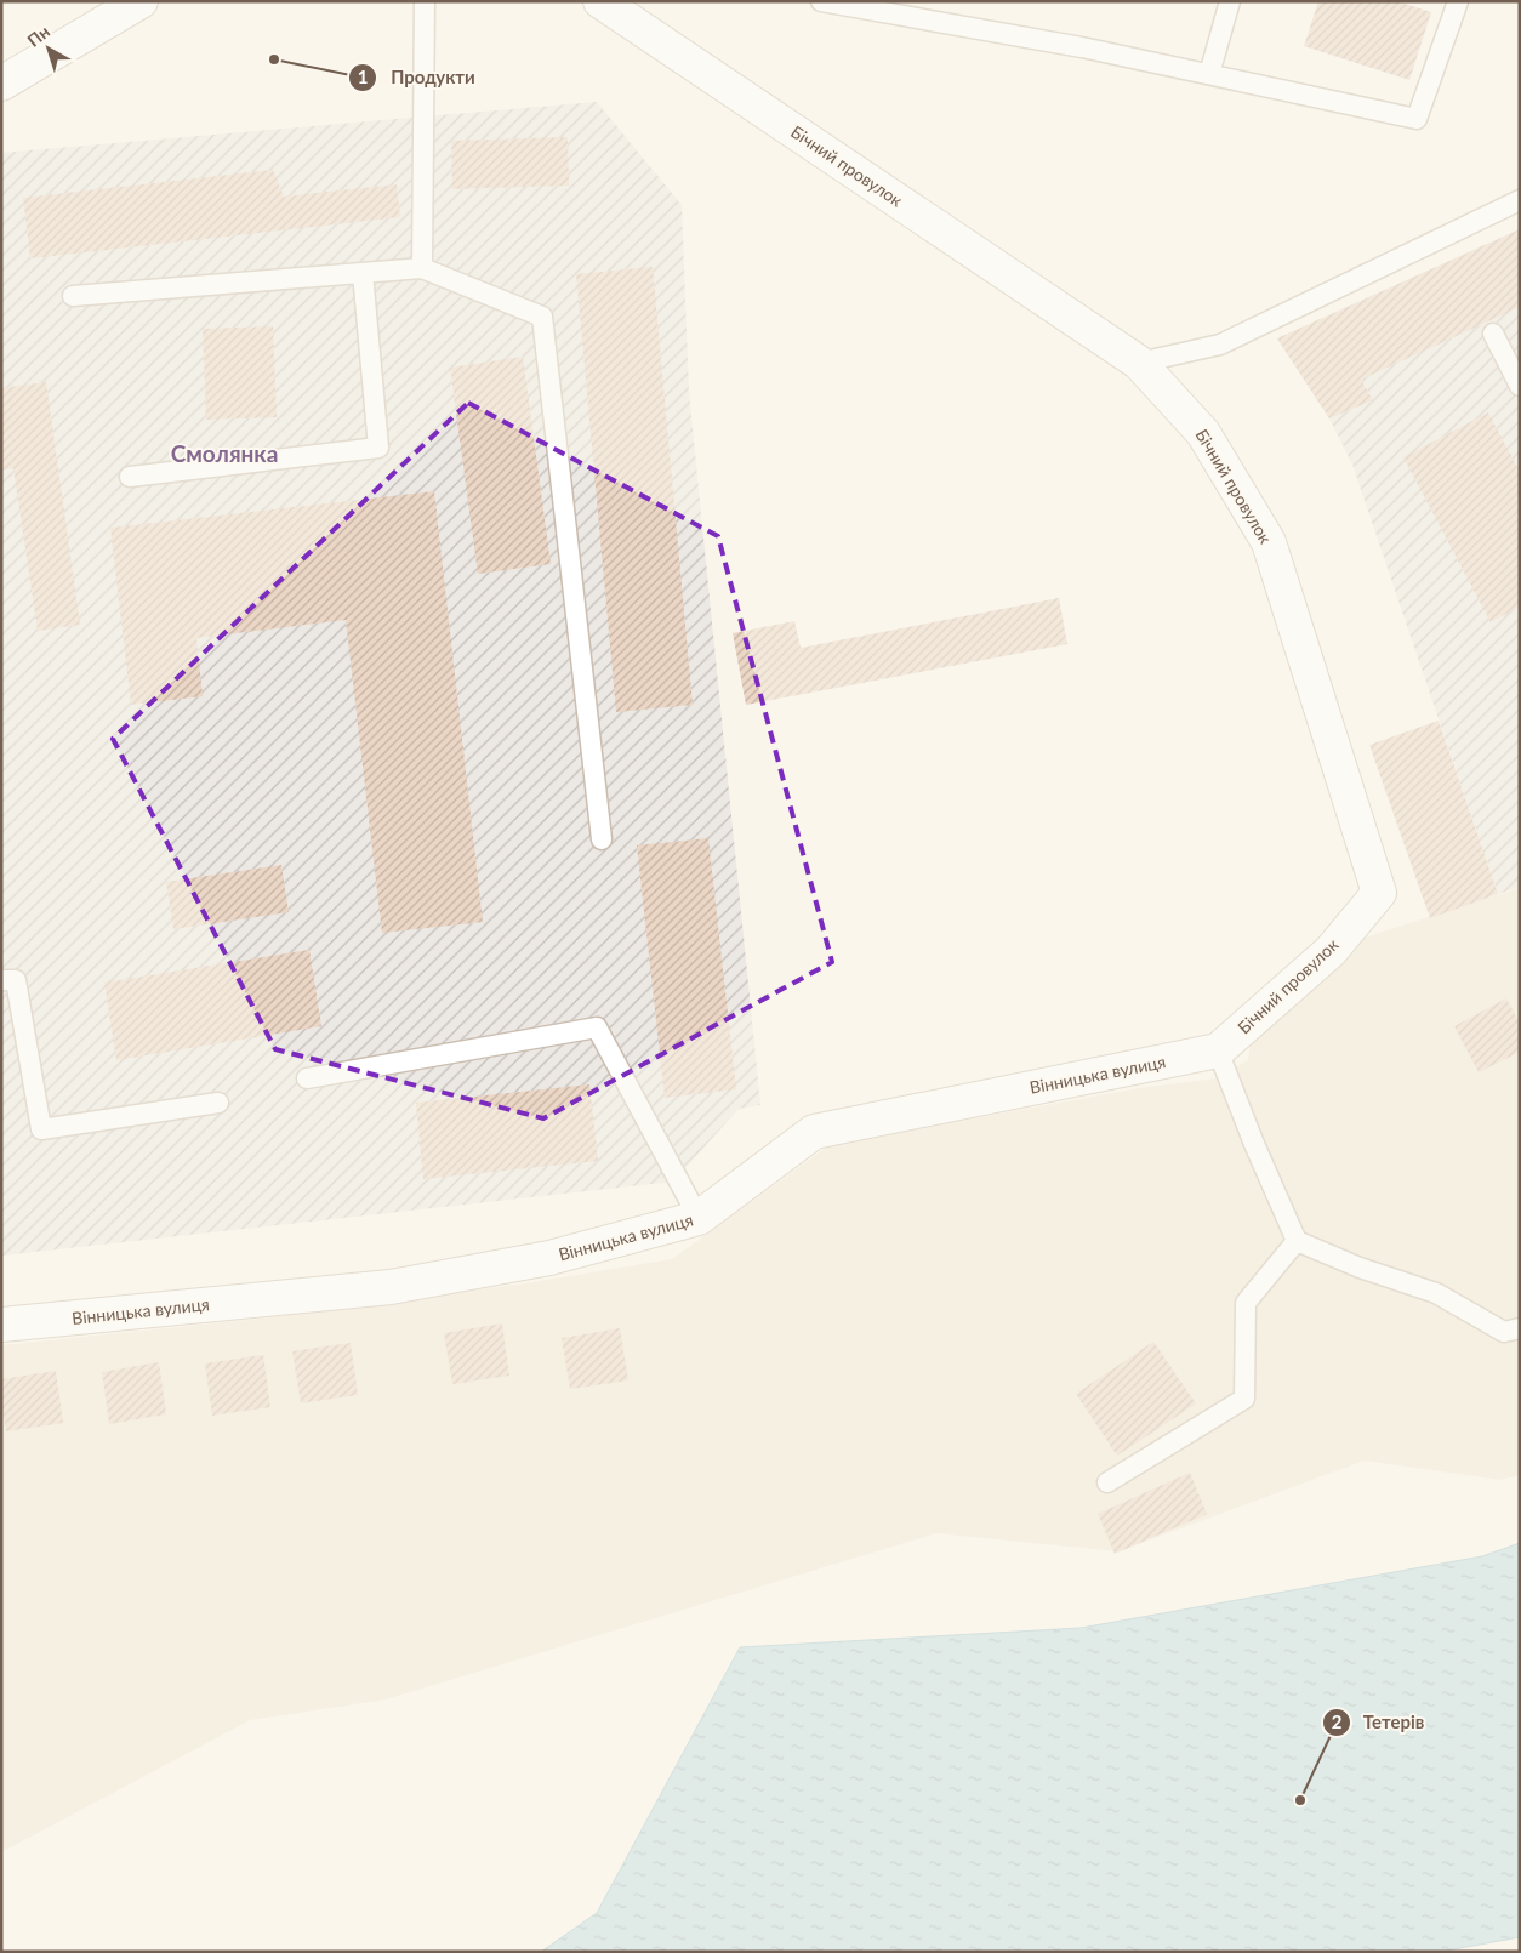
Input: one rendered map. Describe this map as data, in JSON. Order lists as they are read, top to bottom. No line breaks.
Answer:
{"streets":{"street":["Бічний провулок","Вінницька вулиця"]},"crossings":[["Бічний провулок","Вінницька вулиця"]],"districts":["Смолянка"],"places":["Продукти","Тетерів"],"north":"top left"}
